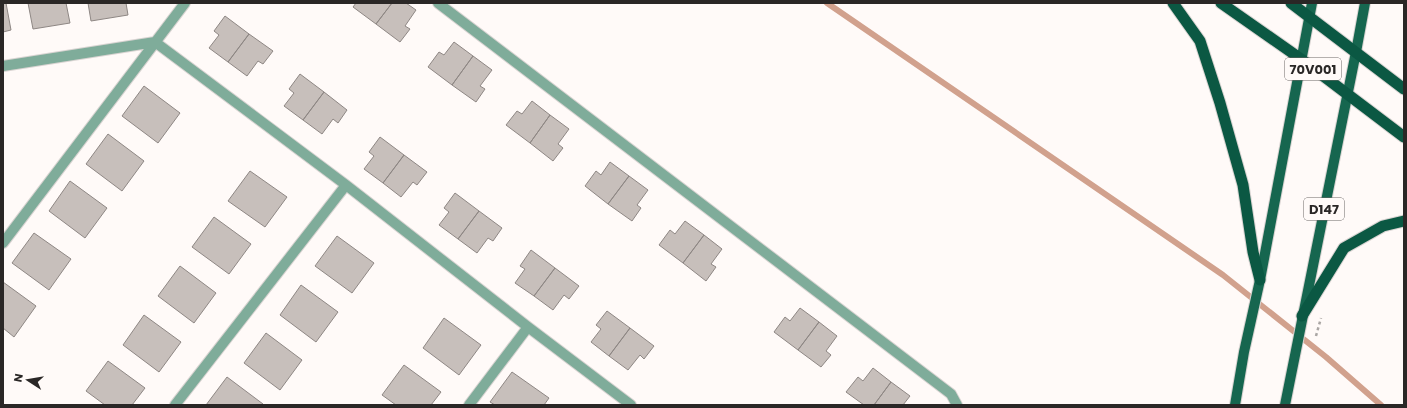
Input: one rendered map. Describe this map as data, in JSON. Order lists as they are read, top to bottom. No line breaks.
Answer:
{"streets":{"highway":["70V001"],"main road":["D147"]},"crossings":[["70V001","D147"]],"north":"left"}
